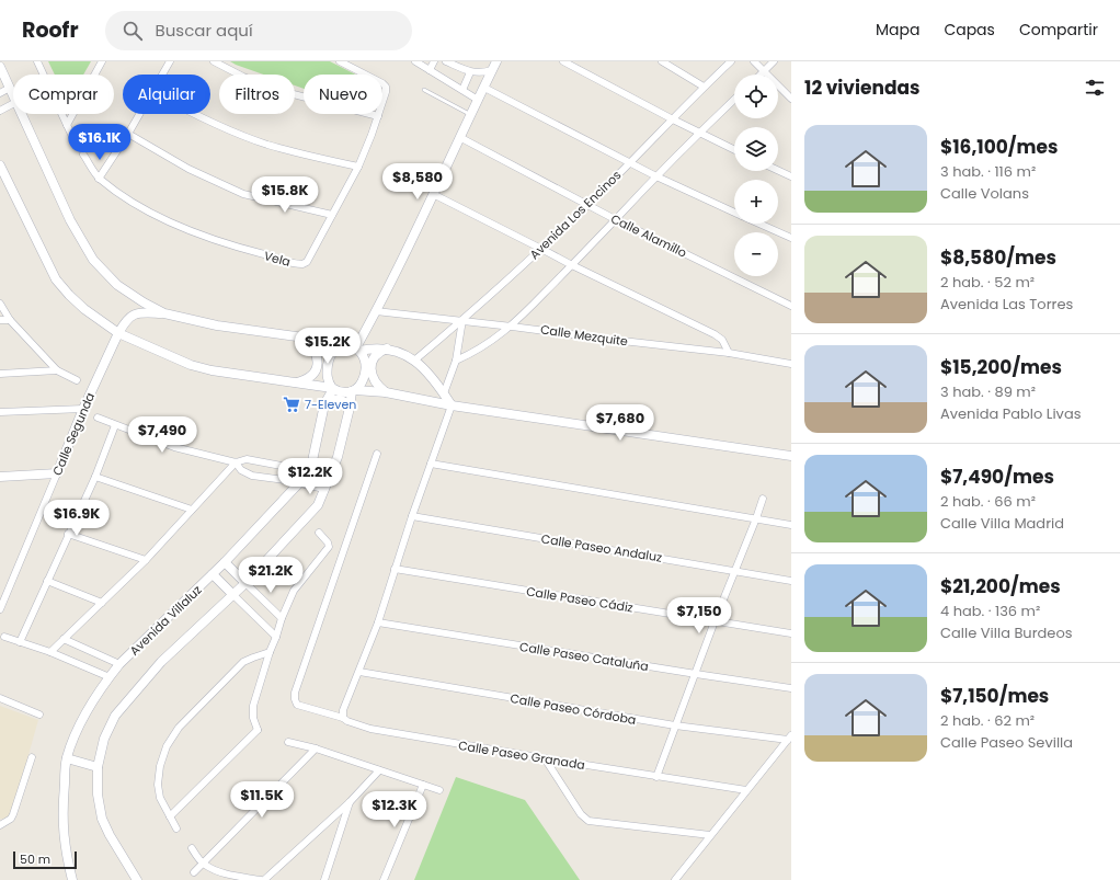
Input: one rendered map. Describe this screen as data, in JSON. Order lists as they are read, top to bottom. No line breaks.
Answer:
{"streets":{"street":["Avenida Los Encinos","Calle Alamillo","Vela","Calle Mezquite","Calle Segunda","Calle Paseo Andaluz","Calle Paseo Cádiz","Avenida Villaluz","Calle Paseo Cataluña","Calle Paseo Córdoba","Calle Paseo Granada"]},"crossings":[["Avenida Los Encinos","Calle Alamillo"],["Avenida Los Encinos","Calle Mezquite"]],"places":{"supermarket":["7-Eleven"]},"scale_bar":"50 m","page":{"header":"Roofr","search":"Buscar aquí","nav":["Mapa","Capas","Compartir"],"heading":"12 viviendas","map_buttons":["+","−"],"chip":["Comprar","Alquilar","Filtros","Nuevo"],"list":[{"name":"$16,100/mes","note":"3 hab. · 116 m² · Calle Volans"},{"name":"$8,580/mes","note":"2 hab. · 52 m² · Avenida Las Torres"},{"name":"$15,200/mes","note":"3 hab. · 89 m² · Avenida Pablo Livas"},{"name":"$7,490/mes","note":"2 hab. · 66 m² · Calle Villa Madrid"},{"name":"$21,200/mes","note":"4 hab. · 136 m² · Calle Villa Burdeos"},{"name":"$7,150/mes","note":"2 hab. · 62 m² · Calle Paseo Sevilla"}],"price":["$16.1K","$8,580","$15.8K","$15.2K","$7,680","$7,490","$12.2K","$16.9K","$21.2K","$7,150","$11.5K","$12.3K"],"scale":"50 m"}}
